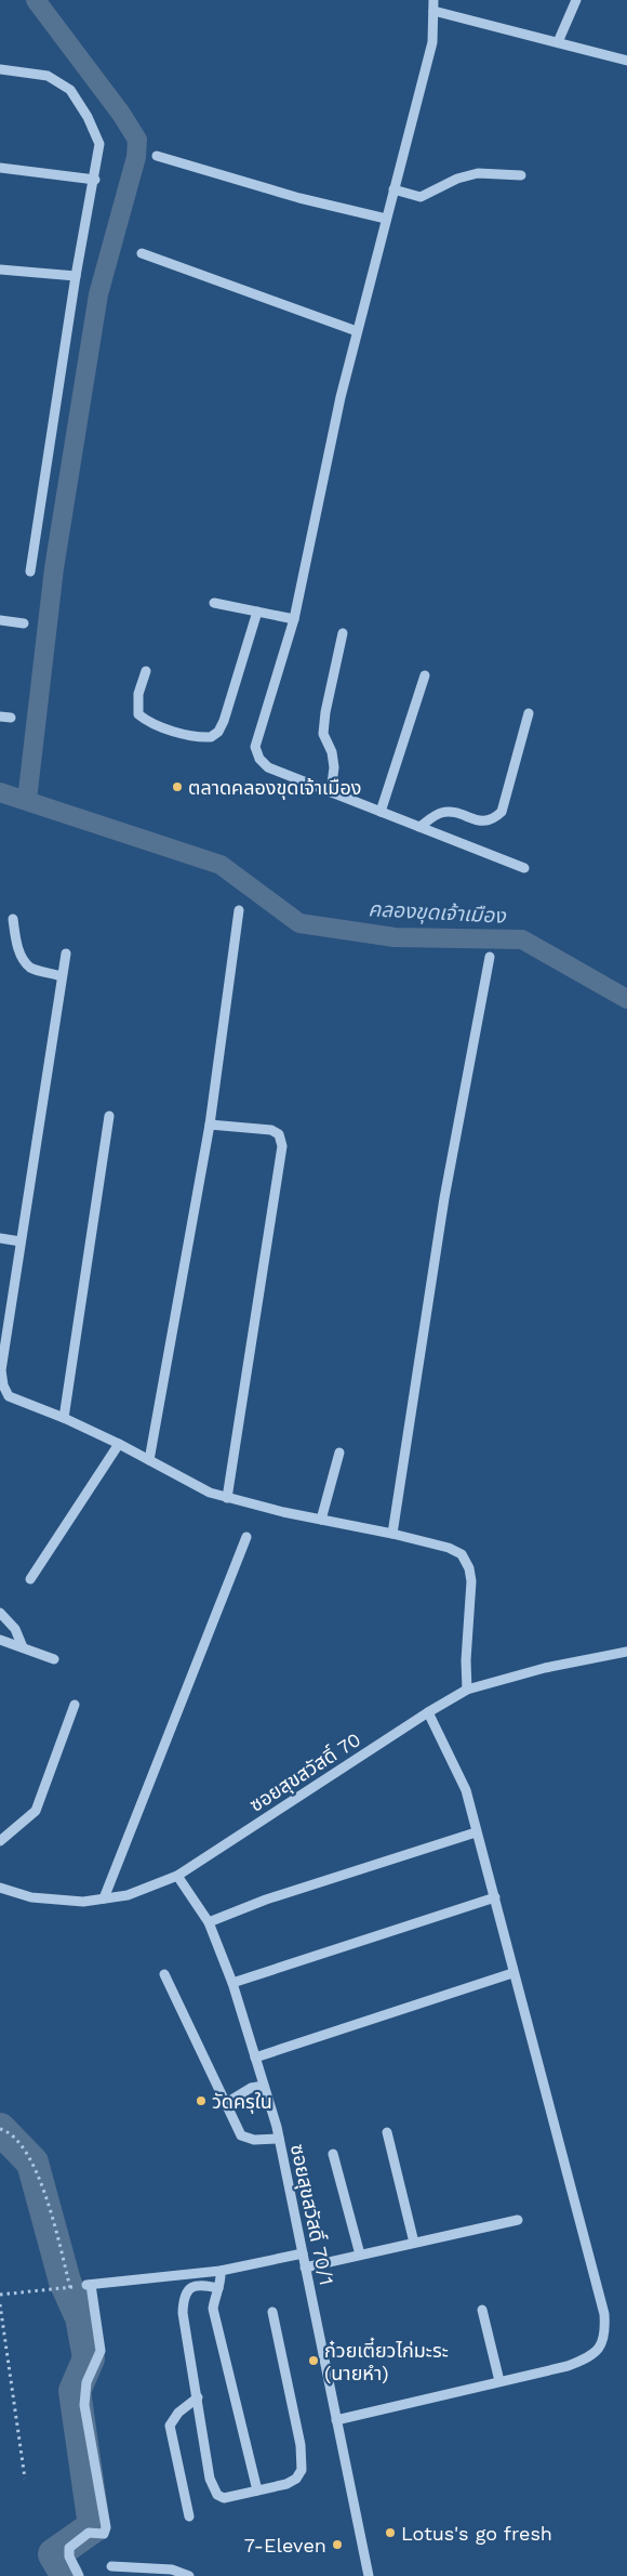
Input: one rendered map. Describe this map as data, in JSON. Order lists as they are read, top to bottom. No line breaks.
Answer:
{"streets":{"street":["ซอยสุขสวัสดิ์ 70","ซอยสุขสวัสดิ์ 70/1"]},"crossings":[["ซอยสุขสวัสดิ์ 70","ซอยสุขสวัสดิ์ 70/1"]],"water":["คลองขุดเจ้าเมือง"],"places":["ตลาดคลองขุดเจ้าเมือง","วัดครุใน","ก๋วยเตี๋ยวไก่มะระ (นายหำ)","Lotus's go fresh","7-Eleven"]}
